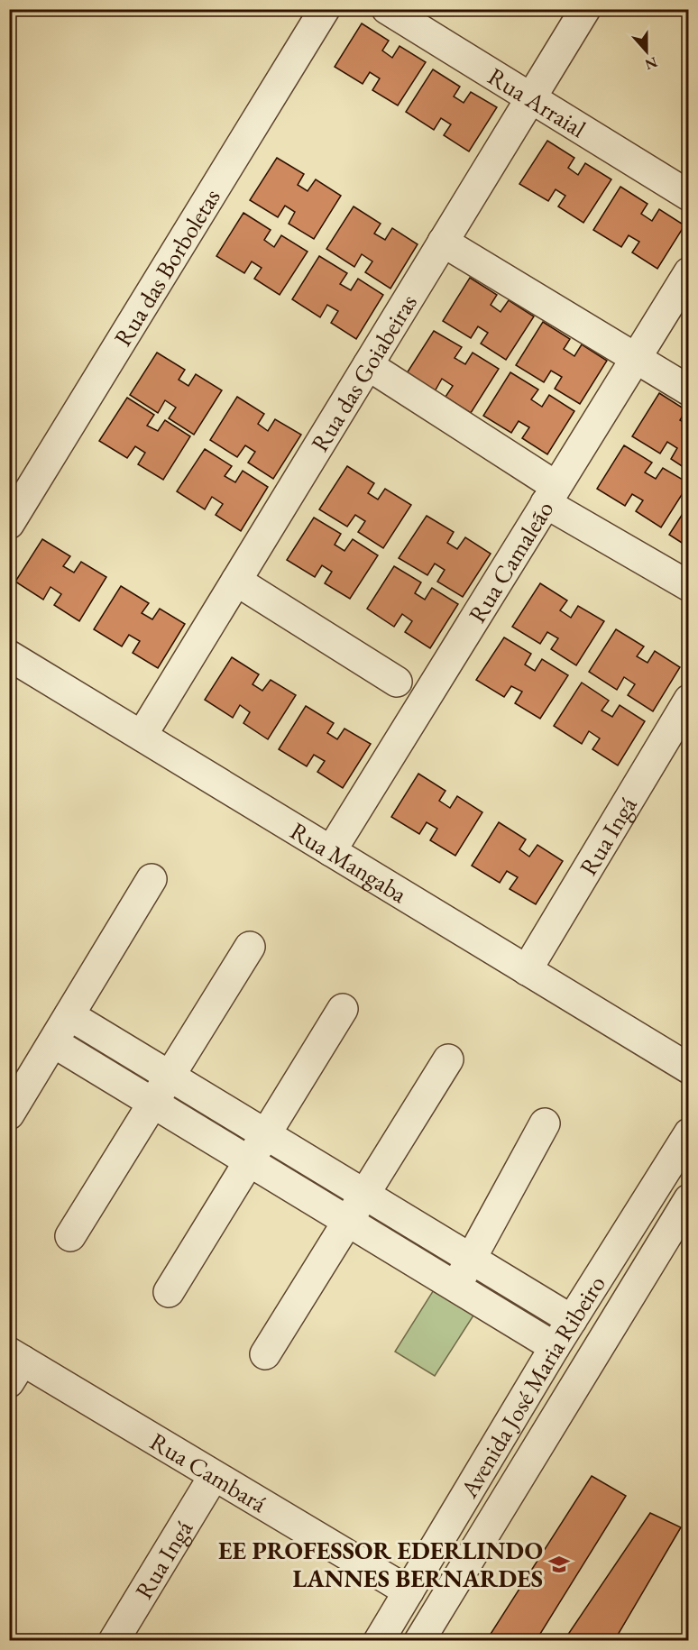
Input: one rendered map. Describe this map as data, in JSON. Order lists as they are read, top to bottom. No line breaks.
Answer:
{"streets":{"street":["Rua Arraial","Rua das Borboletas","Rua das Goiabeiras","Rua Camaleão","Rua Ingá","Rua Mangaba","Avenida José Maria Ribeiro","Rua Cambará"]},"crossings":[["Rua Arraial","Rua das Goiabeiras"],["Rua das Goiabeiras","Rua Mangaba"],["Rua Camaleão","Rua Mangaba"],["Rua Ingá","Rua Mangaba"],["Rua Ingá","Rua Cambará"],["Avenida José Maria Ribeiro","Rua Cambará"]],"places":{"school or university":["EE PROFESSOR EDERLINDO LANNES BERNARDES"]},"north":"bottom"}
